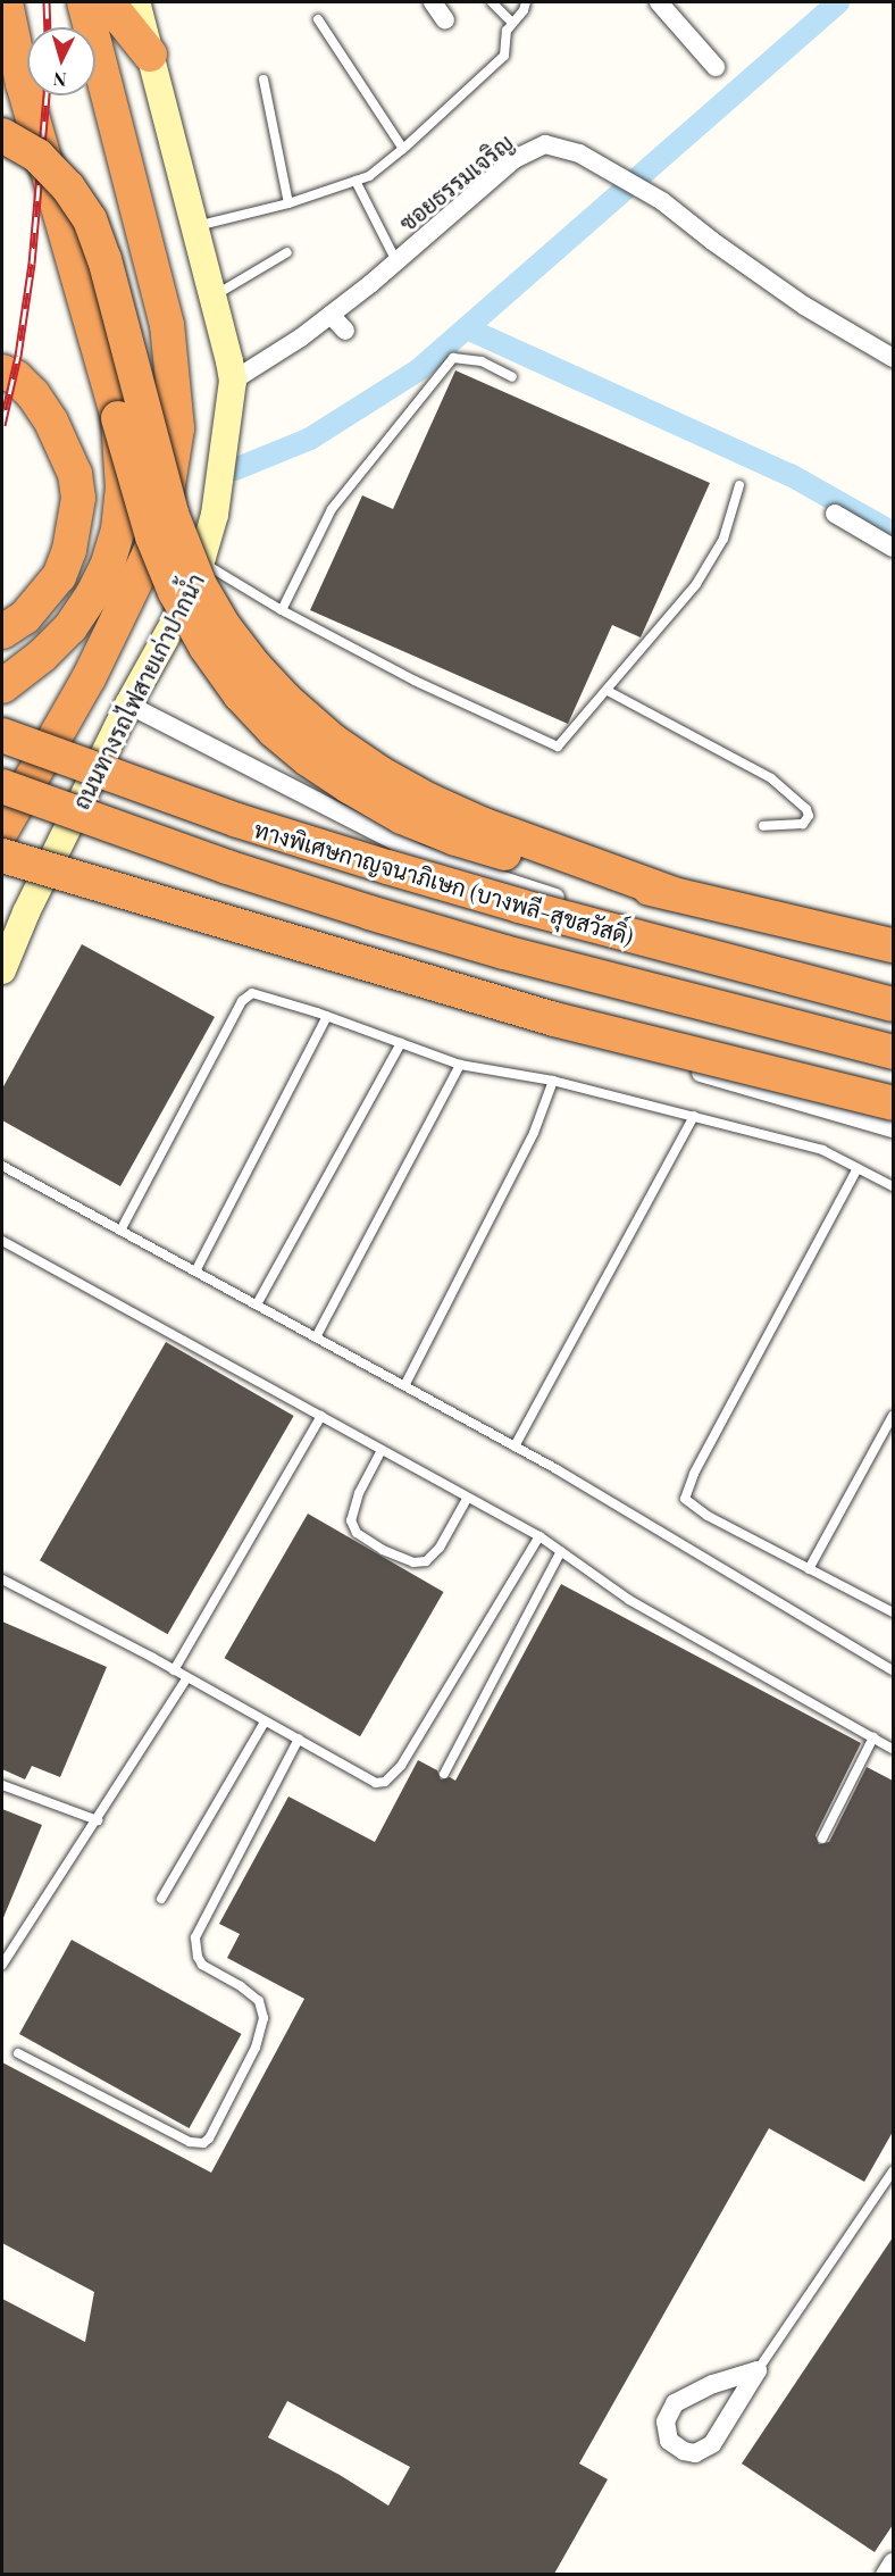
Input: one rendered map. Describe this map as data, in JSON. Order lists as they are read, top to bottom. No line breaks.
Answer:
{"streets":{"highway":["ทางพิเศษกาญจนาภิเษก (บางพลี-สุขสวัสดิ์)"],"main road":["ถนนทางรถไฟสายเก่าปากน้ำ"],"street":["ซอยธรรมเจริญ"]},"crossings":[["ซอยธรรมเจริญ","ถนนทางรถไฟสายเก่าปากน้ำ"]],"north":"bottom"}
